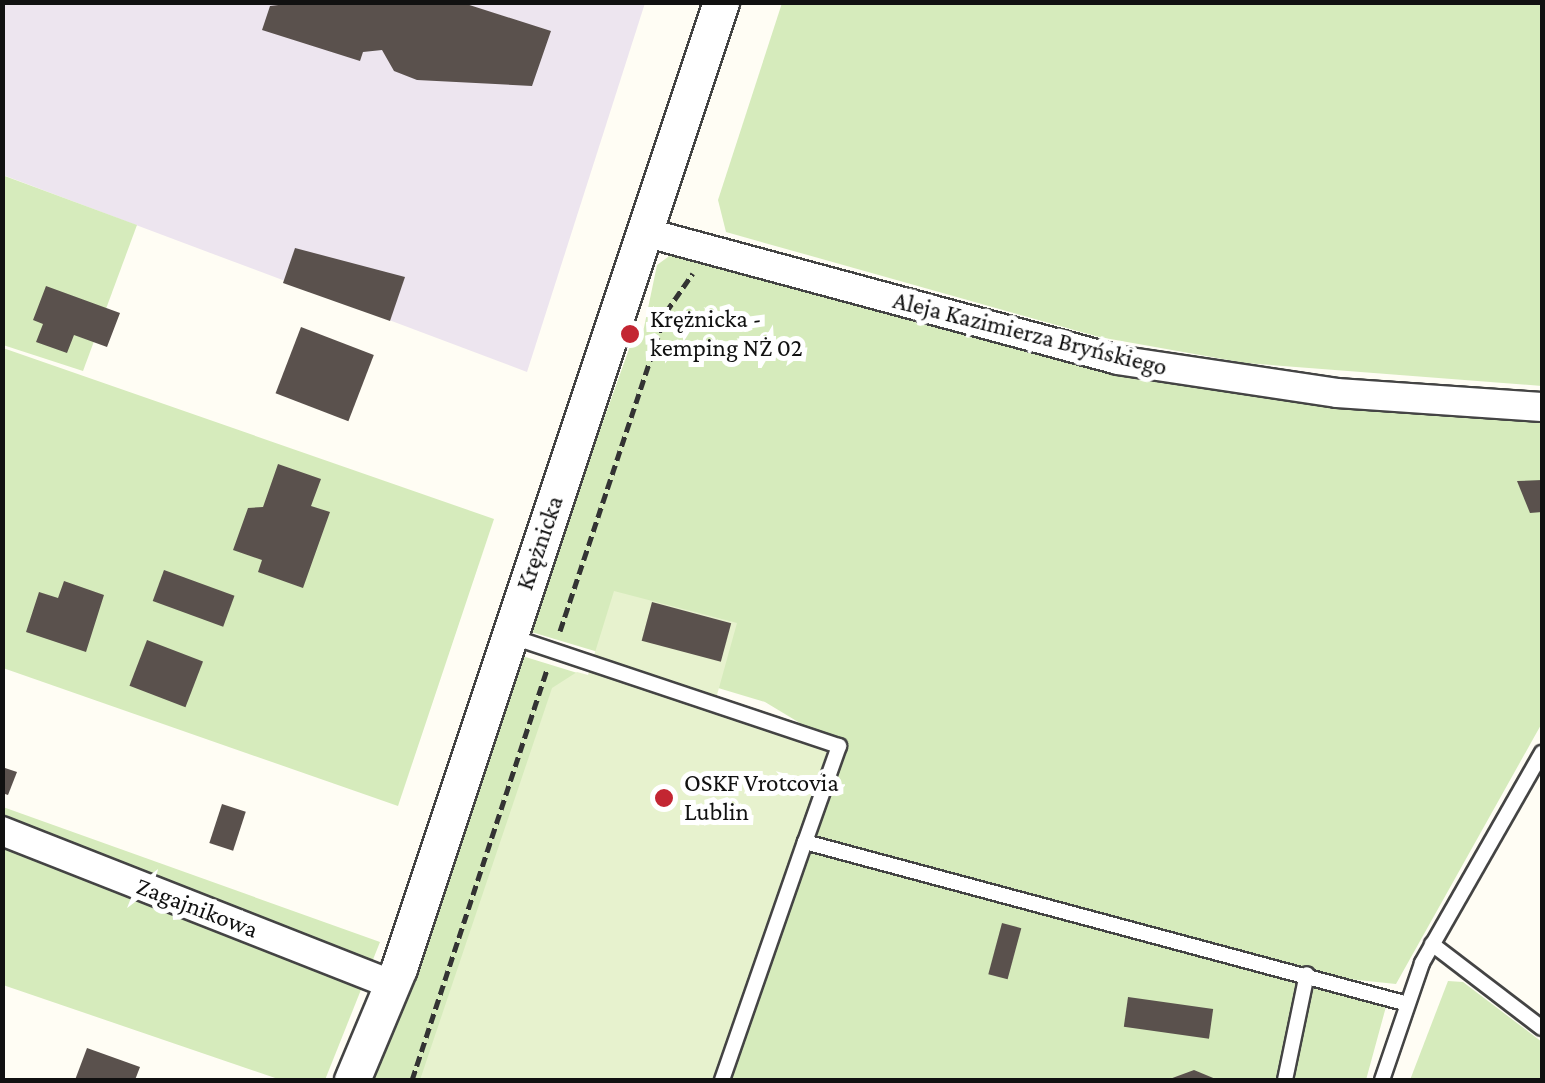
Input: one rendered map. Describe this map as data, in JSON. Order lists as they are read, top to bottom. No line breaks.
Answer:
{"streets":{"street":["Aleja Kazimierza Bryńskiego","Krężnicka","Zagajnikowa"]},"crossings":[["Aleja Kazimierza Bryńskiego","Krężnicka"],["Krężnicka","Zagajnikowa"]],"places":["Krężnicka - kemping NŻ 02","OSKF Vrotcovia Lublin"]}
